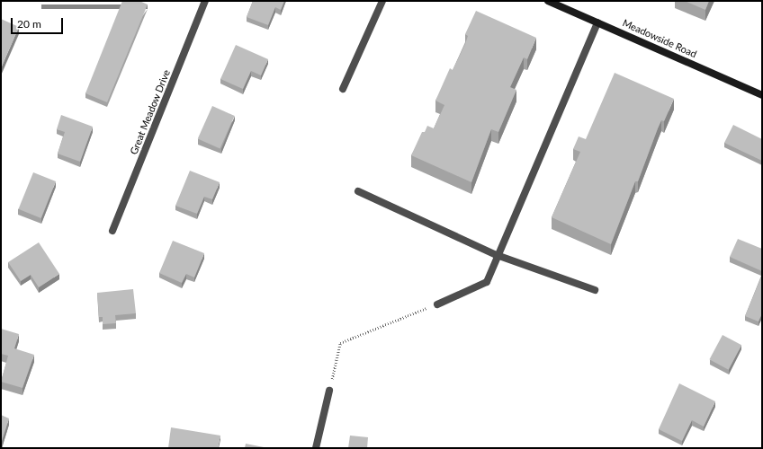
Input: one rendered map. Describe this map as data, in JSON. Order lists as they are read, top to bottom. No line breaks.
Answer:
{"streets":{"main road":["Meadowside Road"],"street":["Great Meadow Drive"]},"scale_bar":"20 m"}
